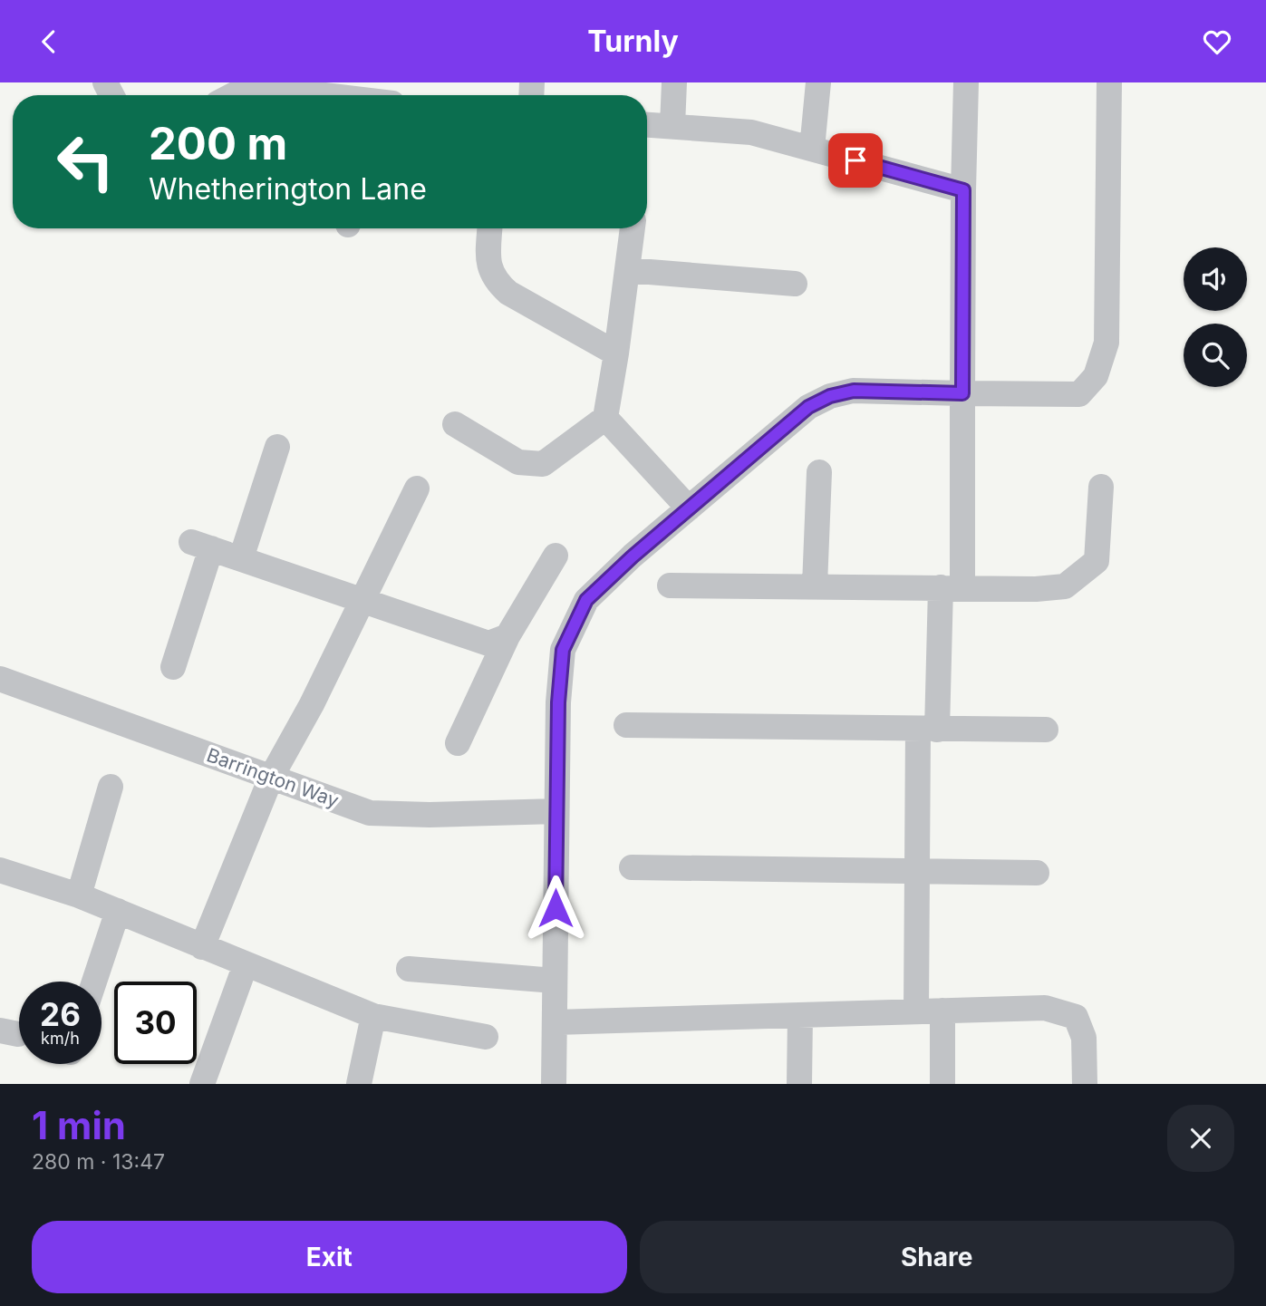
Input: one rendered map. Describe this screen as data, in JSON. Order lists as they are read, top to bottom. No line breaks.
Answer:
{"streets":{"street":["Barrington Way"]},"page":{"header":"Turnly","turn":["200 m","Whetherington Lane"],"speed":"26 km/h","limit":"30","heading":["1 min","280 m · 13:47"],"buttons":["Exit","Share"]}}
